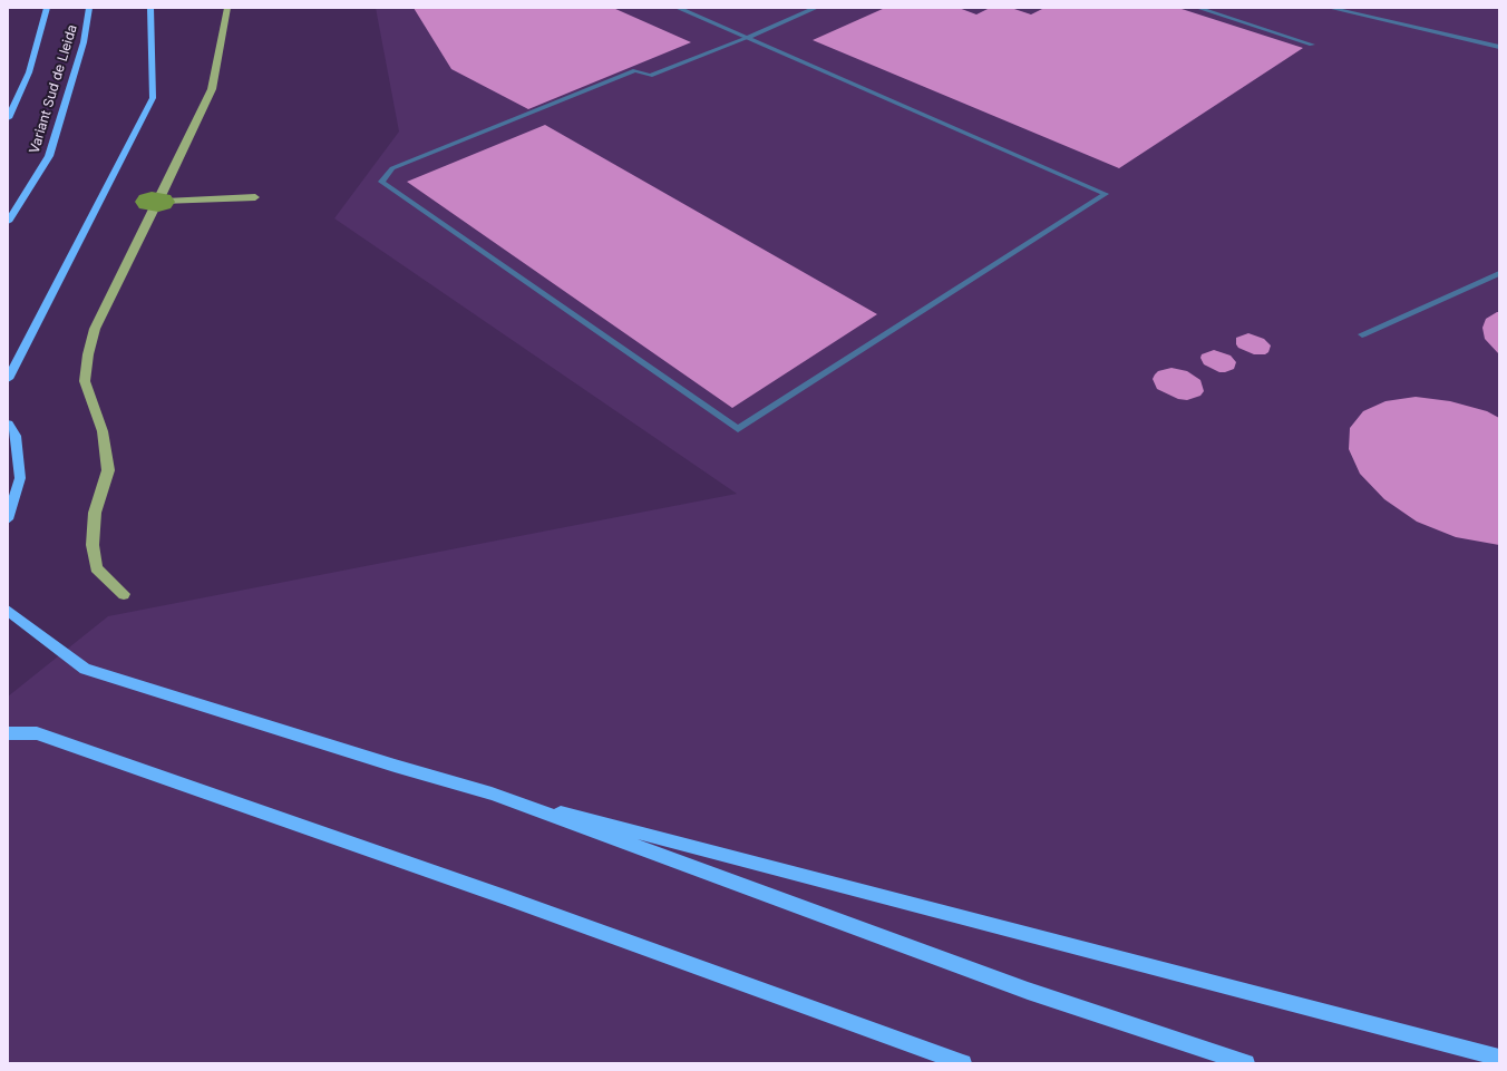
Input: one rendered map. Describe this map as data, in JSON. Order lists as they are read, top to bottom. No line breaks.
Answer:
{"streets":{"highway":["Variant Sud de Lleida"]}}
